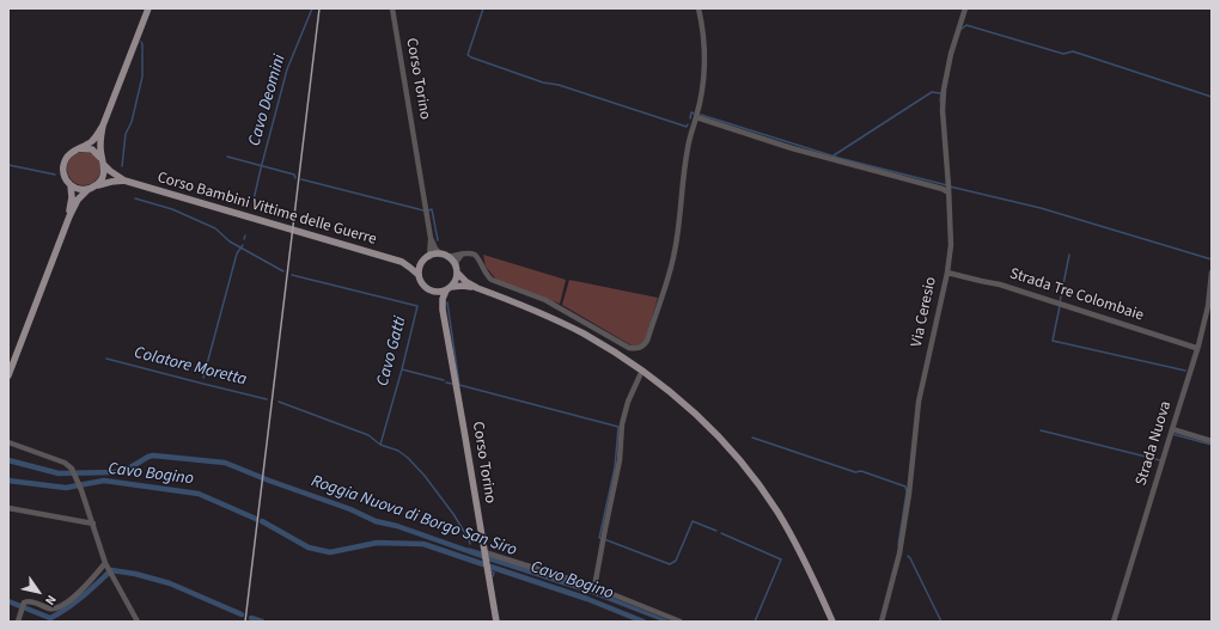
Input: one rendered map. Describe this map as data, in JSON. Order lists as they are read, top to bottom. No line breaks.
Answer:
{"streets":{"main road":["Corso Torino","Corso Bambini Vittime delle Guerre"],"street":["Strada Tre Colombaie","Via Ceresio","Strada Nuova"]},"crossings":[["Strada Tre Colombaie","Via Ceresio"],["Strada Tre Colombaie","Strada Nuova"]],"water":["Cavo Deomini","Cavo Gatti","Colatore Moretta","Cavo Bogino","Roggia Nuova di Borgo San Siro"],"north":"bottom right"}
